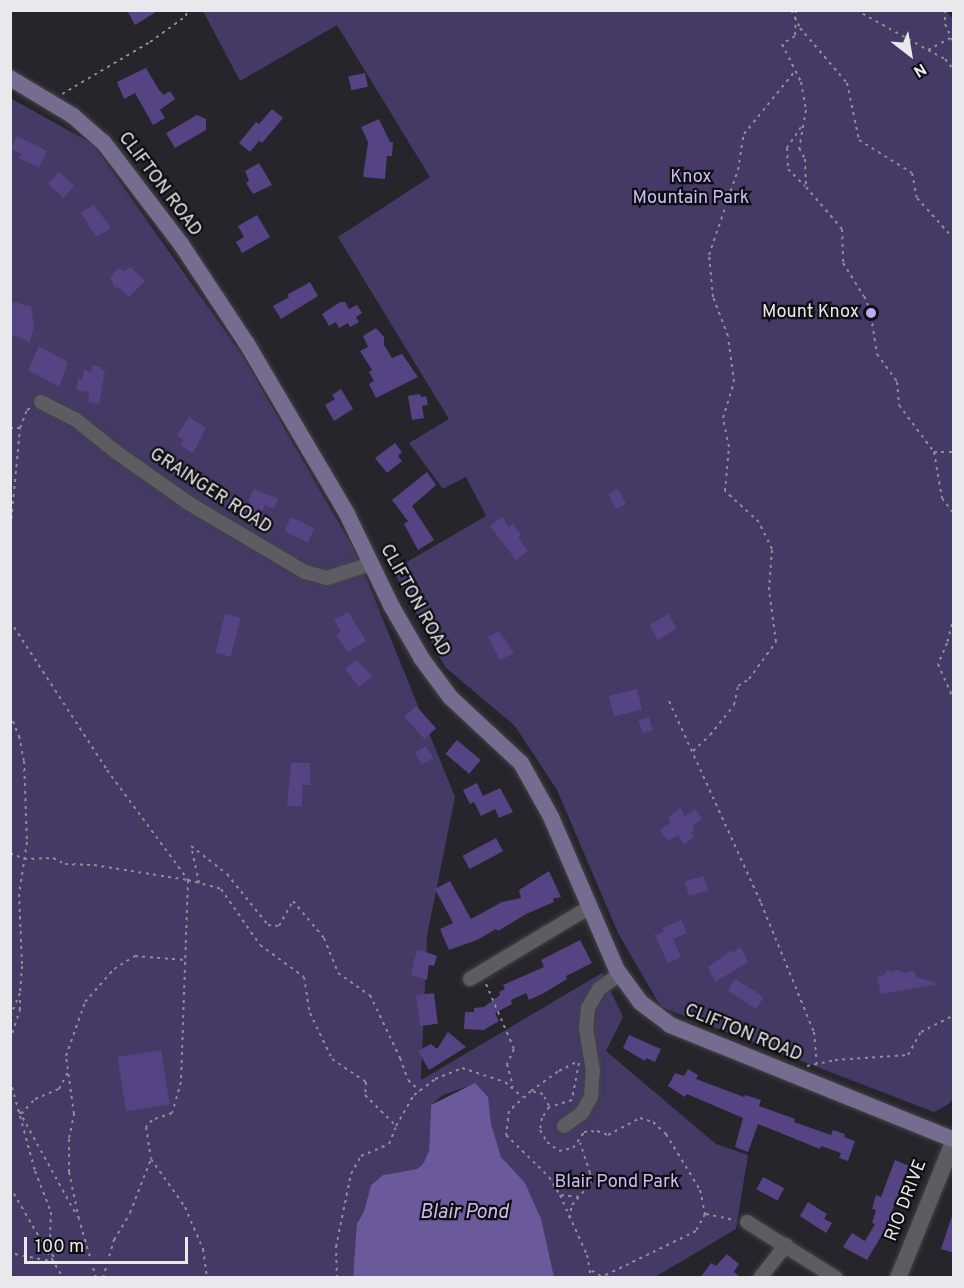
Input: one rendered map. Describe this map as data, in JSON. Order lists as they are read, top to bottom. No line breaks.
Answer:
{"streets":{"main road":["CLIFTON ROAD"],"street":["GRAINGER ROAD","RIO DRIVE"]},"crossings":[["CLIFTON ROAD","GRAINGER ROAD"],["CLIFTON ROAD","RIO DRIVE"]],"water":["Blair Pond"],"parks":["Knox Mountain Park","Blair Pond Park"],"places":["Mount Knox"],"scale_bar":"100 m","north":"bottom right"}
